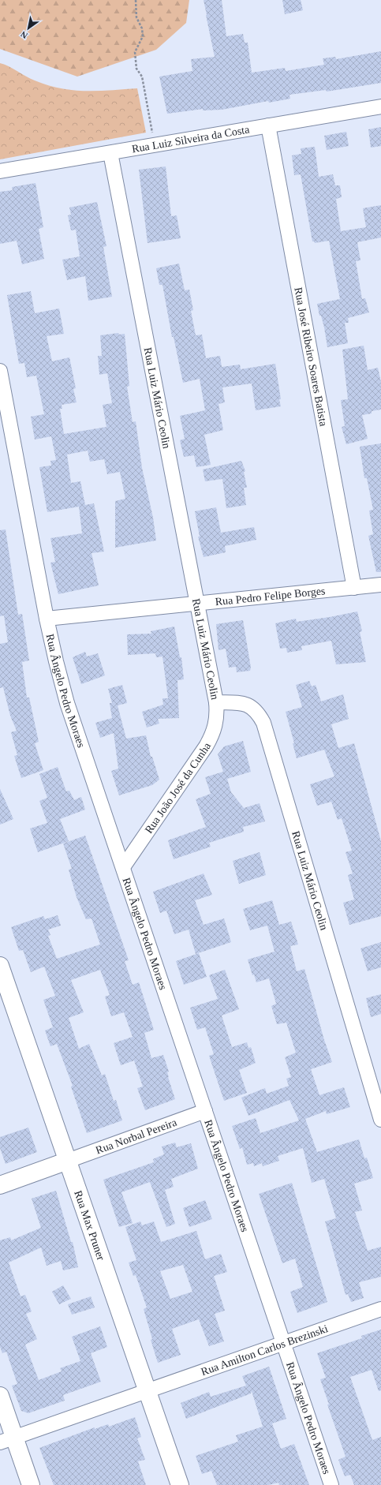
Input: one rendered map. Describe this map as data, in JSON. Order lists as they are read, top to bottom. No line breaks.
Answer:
{"streets":{"street":["Rua Luiz Silveira da Costa","Rua José Ribeiro Soares Batista","Rua Luiz Mário Ceolin","Rua Pedro Felipe Borges","Rua Ângelo Pedro Moraes","Rua João José da Cunha","Rua Norbal Pereira","Rua Max Pruner","Rua Amilton Carlos Brezinski"]},"crossings":[["Rua Luiz Silveira da Costa","Rua José Ribeiro Soares Batista"],["Rua Luiz Silveira da Costa","Rua Luiz Mário Ceolin"],["Rua José Ribeiro Soares Batista","Rua Pedro Felipe Borges"],["Rua Luiz Mário Ceolin","Rua Pedro Felipe Borges"],["Rua Luiz Mário Ceolin","Rua João José da Cunha"],["Rua Pedro Felipe Borges","Rua Ângelo Pedro Moraes"],["Rua Ângelo Pedro Moraes","Rua João José da Cunha"],["Rua Ângelo Pedro Moraes","Rua Norbal Pereira"],["Rua Ângelo Pedro Moraes","Rua Amilton Carlos Brezinski"],["Rua Norbal Pereira","Rua Max Pruner"],["Rua Max Pruner","Rua Amilton Carlos Brezinski"]],"north":"bottom left"}
